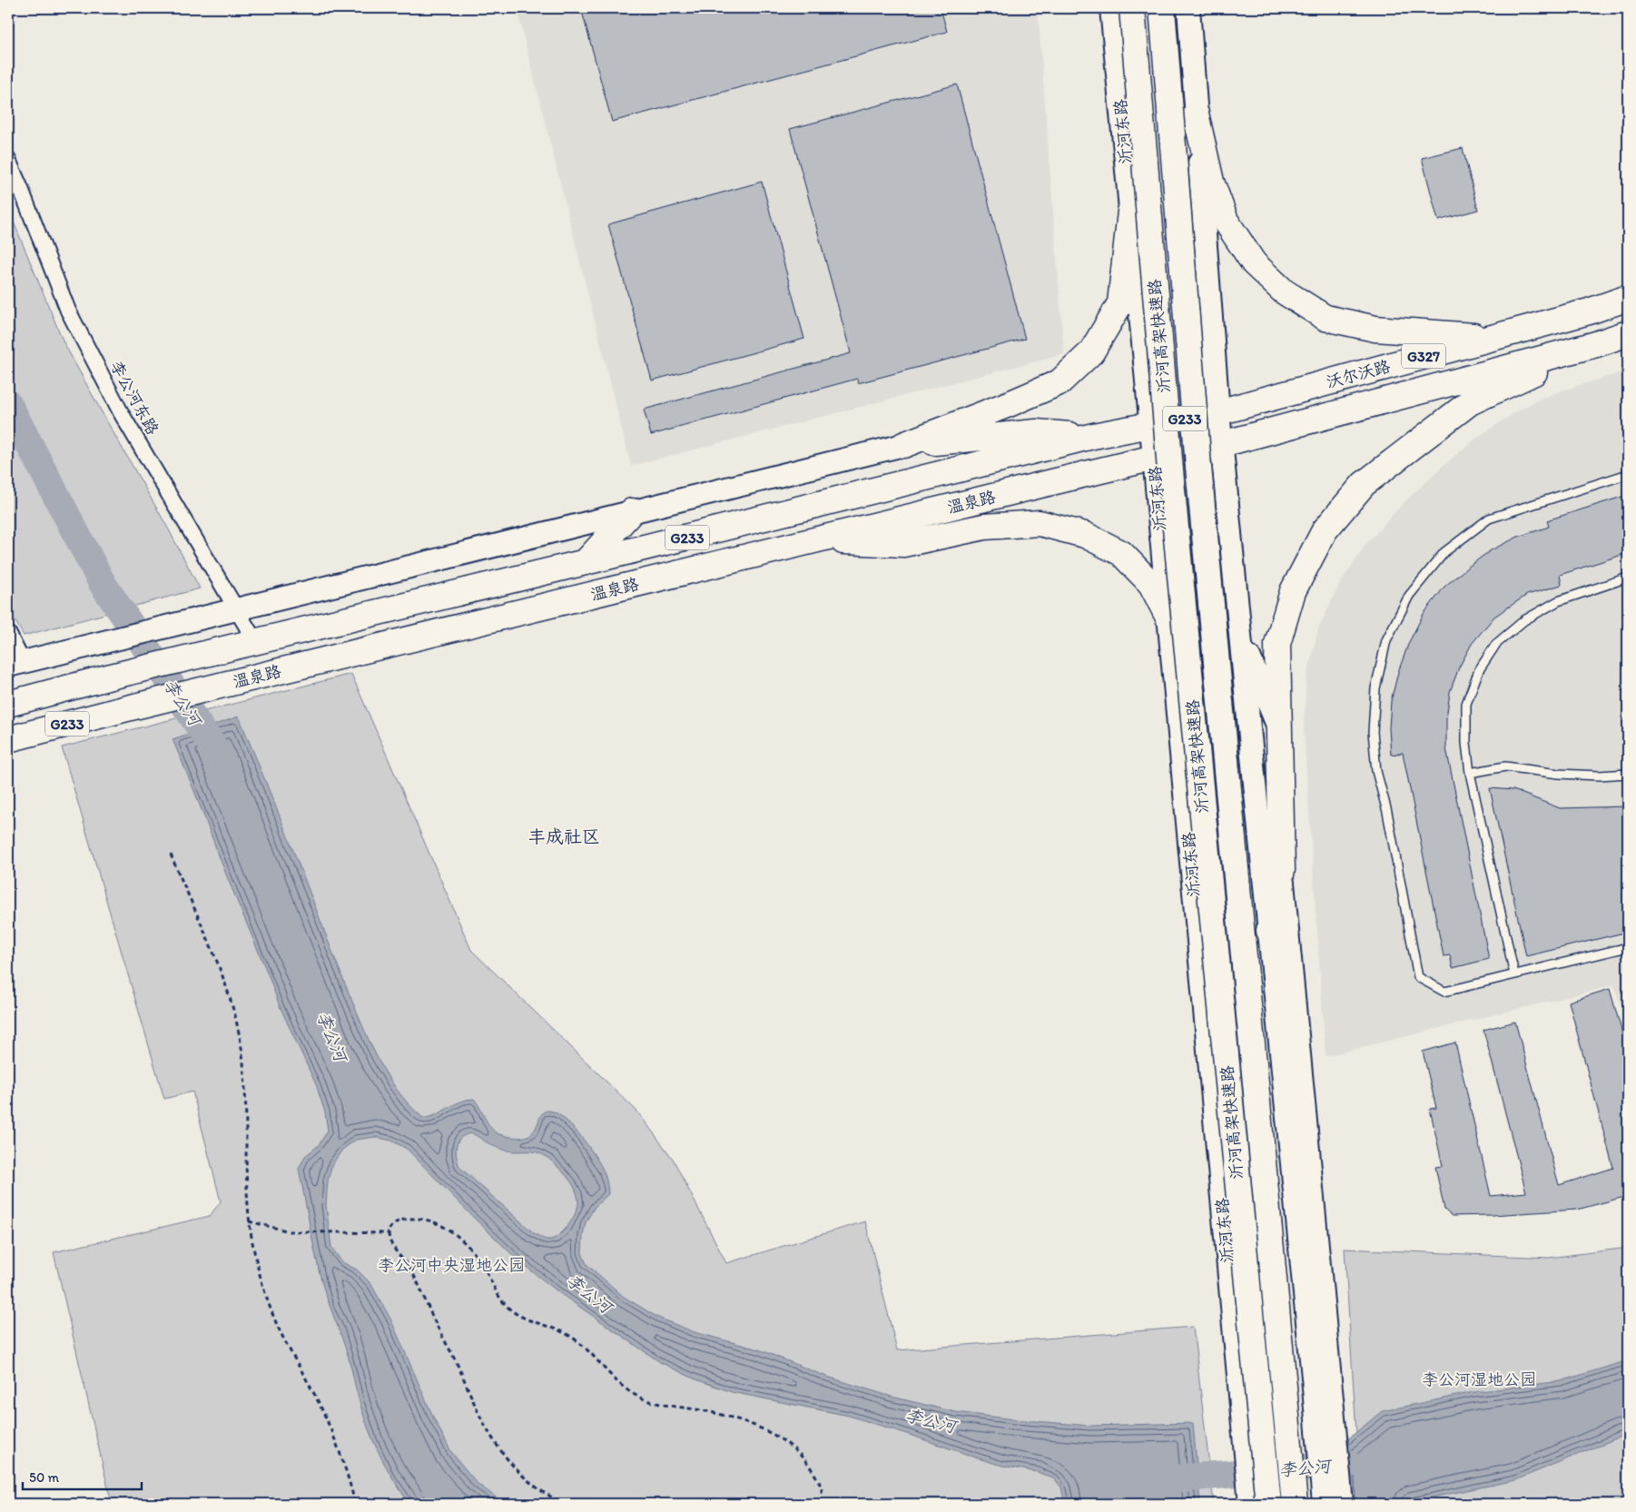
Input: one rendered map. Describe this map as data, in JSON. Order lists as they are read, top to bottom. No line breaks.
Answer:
{"streets":{"highway":["沂河高架快速路","G327","沃尔沃路","G233","温泉路"],"main road":["沂河东路"],"street":["李公河东路"]},"crossings":[["沂河东路","温泉路"],["沃尔沃路","温泉路"],["李公河东路","温泉路"]],"districts":["丰成社区"],"water":["李公河"],"parks":["李公河中央湿地公园","李公河湿地公园"],"scale_bar":"50 m"}
